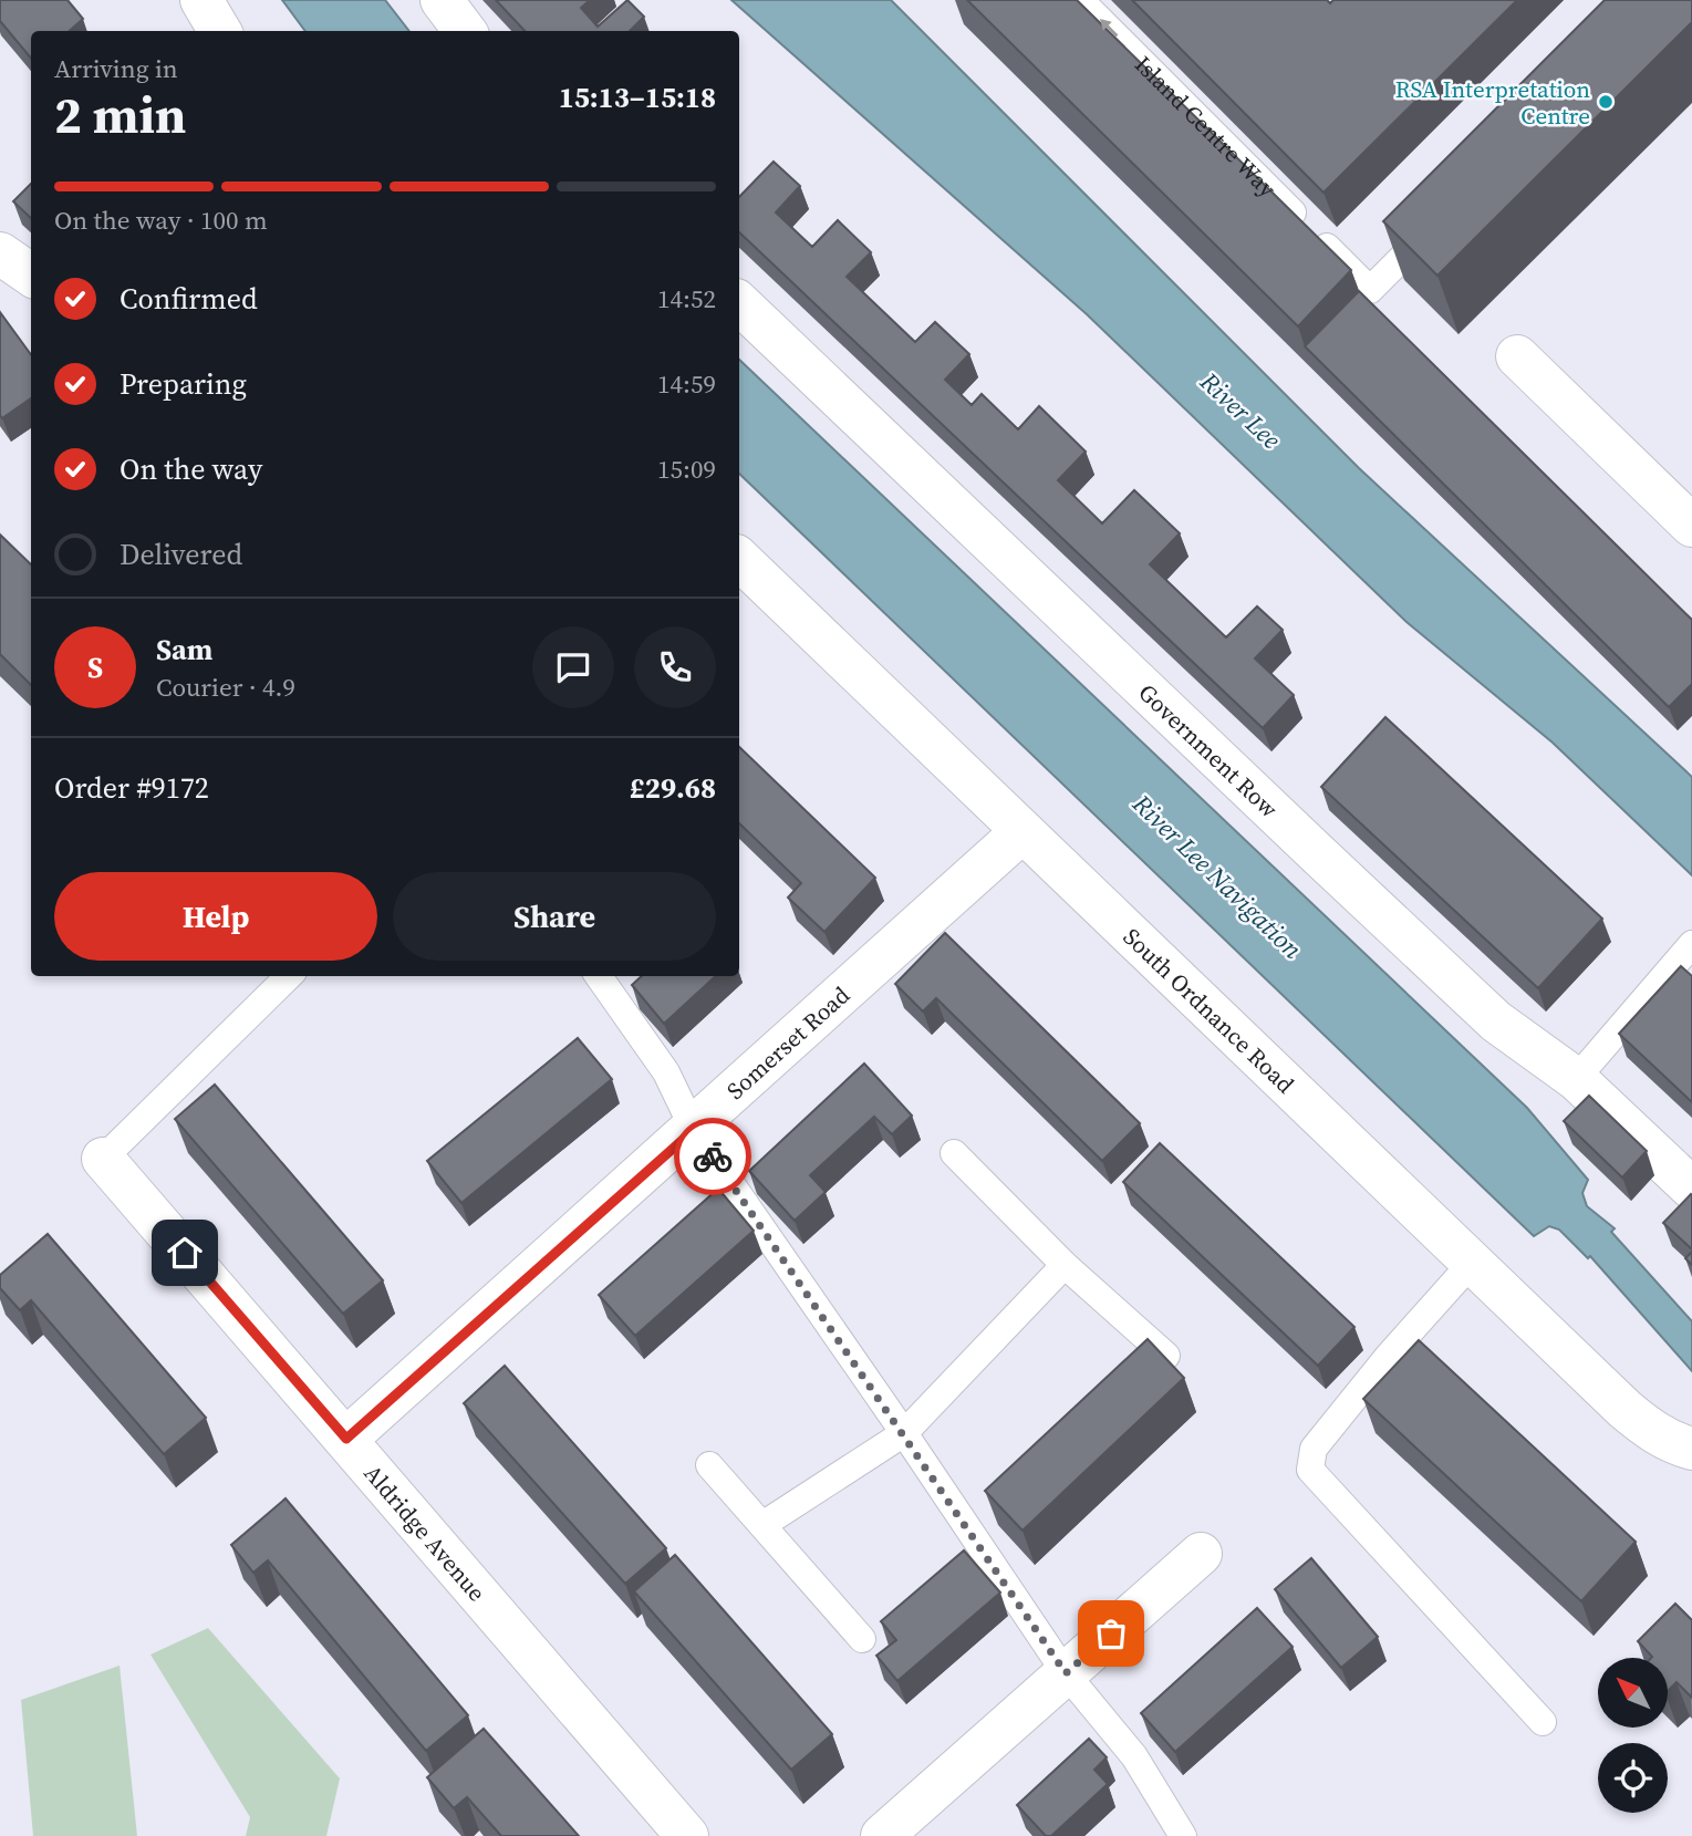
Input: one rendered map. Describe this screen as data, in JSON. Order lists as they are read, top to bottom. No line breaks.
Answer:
{"streets":{"street":["Government Row","South Ordnance Road","Somerset Road","Aldridge Avenue"],"lane":["Island Centre Way"]},"crossings":[["South Ordnance Road","Somerset Road"],["Somerset Road","Aldridge Avenue"]],"one_way":["Island Centre Way"],"water":["River Lee","River Lee Navigation"],"places":["RSA Interpretation Centre"],"north":"top left","page":{"heading":["2 min","Arriving in","15:13–15:18"],"panel":["Sam","Courier · 4.9","Order #9172","£29.68"],"bar":"On the way · 100 m","list":[["Confirmed","14:52"],["Preparing","14:59"],["On the way","15:09"],"Delivered"],"round":"S","buttons":["Help","Share"]}}
